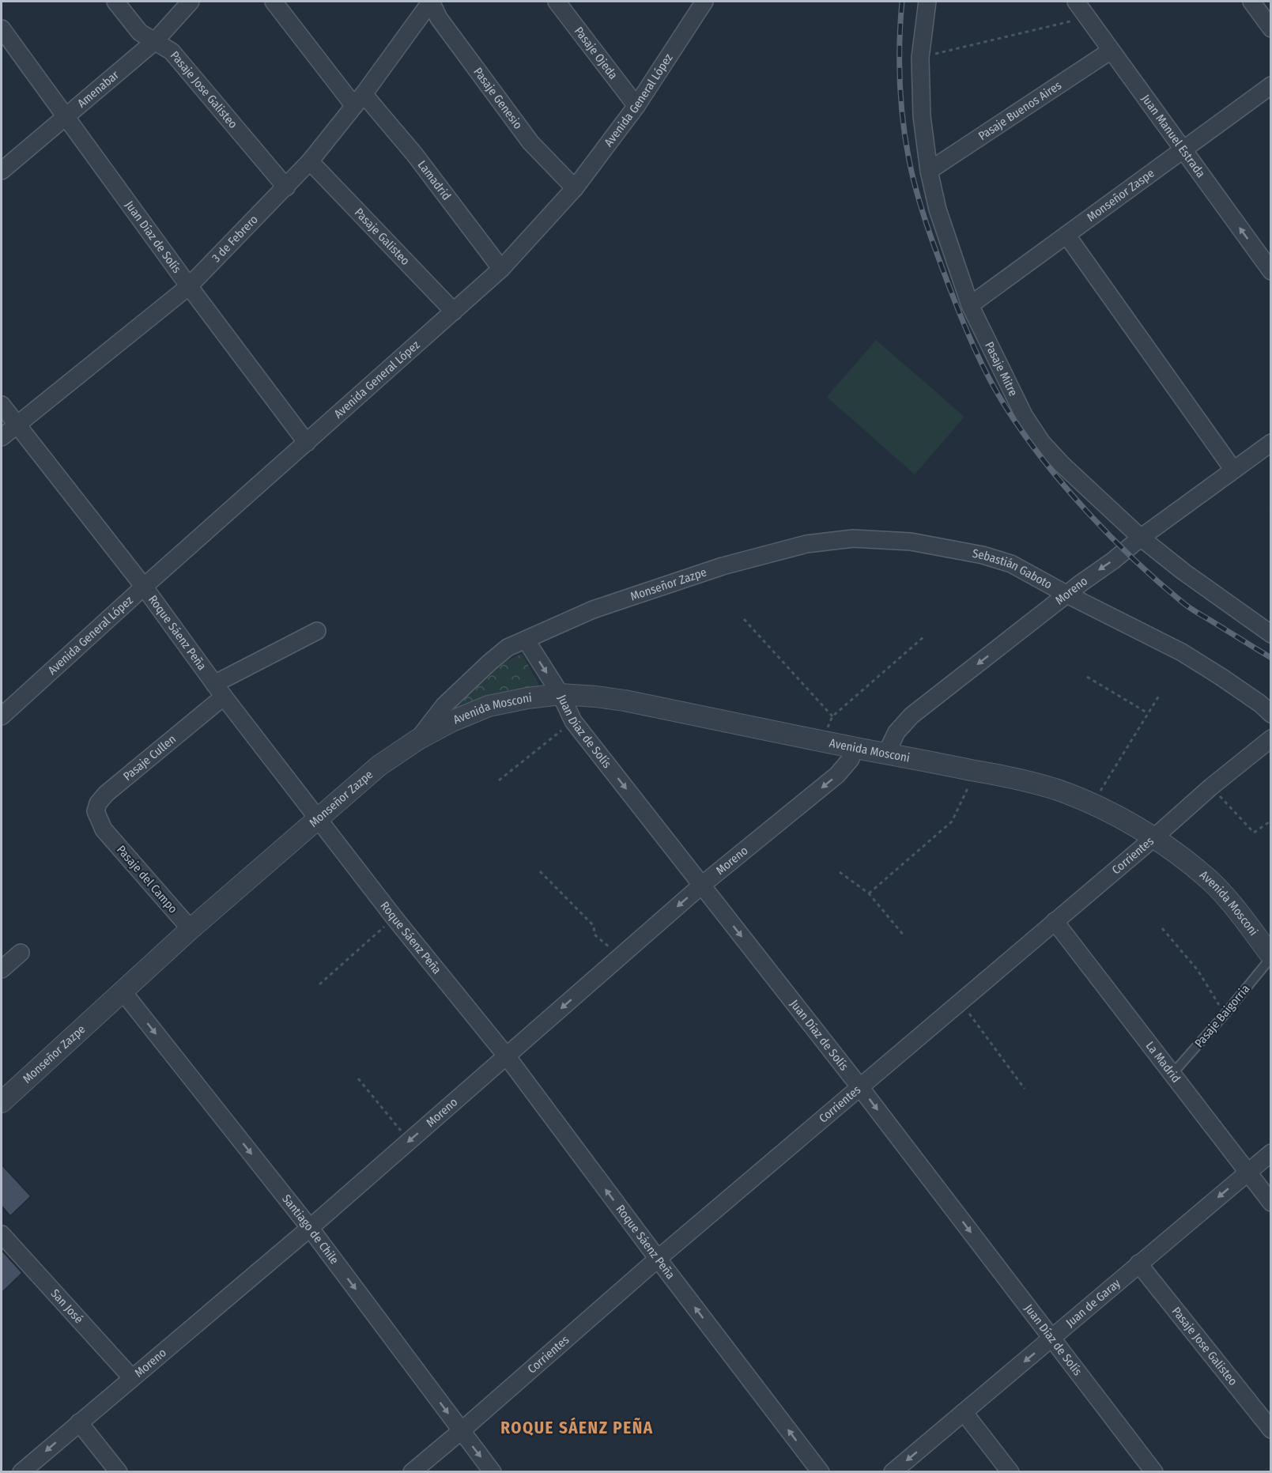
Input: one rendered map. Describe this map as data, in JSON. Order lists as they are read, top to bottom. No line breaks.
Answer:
{"streets":{"street":["Pasaje Ojeda","Amenabar","Pasaje Jose Galisteo","Pasaje Genesio","Avenida General López","Pasaje Buenos Aires","Juan Manuel Estrada","Lamadrid","Monseñor Zaspe","Juan Díaz de Solís","Pasaje Galisteo","3 de Febrero","Pasaje Mitre","Sebastián Gaboto","Monseñor Zazpe","Moreno","Roque Sáenz Peña","Avenida Mosconi","Pasaje Cullen","Corrientes","Pasaje del Campo","La Madrid","Santiago de Chile","Juan de Garay","San José"],"lane":["Pasaje Baigorria"]},"crossings":[["Pasaje Ojeda","Avenida General López"],["Amenabar","Pasaje Jose Galisteo"],["Amenabar","Juan Díaz de Solís"],["Pasaje Jose Galisteo","3 de Febrero"],["Pasaje Jose Galisteo","Juan de Garay"],["Pasaje Genesio","Avenida General López"],["Pasaje Genesio","3 de Febrero"],["Avenida General López","Lamadrid"],["Avenida General López","Juan Díaz de Solís"],["Avenida General López","Pasaje Galisteo"],["Avenida General López","Roque Sáenz Peña"],["Pasaje Buenos Aires","Juan Manuel Estrada"],["Pasaje Buenos Aires","Pasaje Mitre"],["Juan Manuel Estrada","Monseñor Zaspe"],["Lamadrid","3 de Febrero"],["Monseñor Zaspe","Pasaje Mitre"],["Juan Díaz de Solís","3 de Febrero"],["Juan Díaz de Solís","Monseñor Zazpe"],["Juan Díaz de Solís","Moreno"],["Juan Díaz de Solís","Avenida Mosconi"],["Juan Díaz de Solís","Corrientes"],["Juan Díaz de Solís","Juan de Garay"],["Pasaje Galisteo","3 de Febrero"],["3 de Febrero","Roque Sáenz Peña"],["Pasaje Mitre","Moreno"],["Sebastián Gaboto","Monseñor Zazpe"],["Sebastián Gaboto","Moreno"],["Monseñor Zazpe","Roque Sáenz Peña"],["Monseñor Zazpe","Avenida Mosconi"],["Monseñor Zazpe","Pasaje del Campo"],["Monseñor Zazpe","Santiago de Chile"],["Moreno","Roque Sáenz Peña"],["Moreno","Avenida Mosconi"],["Moreno","Santiago de Chile"],["Moreno","San José"],["Roque Sáenz Peña","Pasaje Cullen"],["Roque Sáenz Peña","Corrientes"],["Avenida Mosconi","Corrientes"],["Avenida Mosconi","Pasaje Baigorria"],["Pasaje Cullen","Pasaje del Campo"],["Corrientes","La Madrid"],["Corrientes","Santiago de Chile"],["Pasaje Baigorria","La Madrid"],["La Madrid","Juan de Garay"]],"one_way":["Juan Díaz de Solís","Moreno","Roque Sáenz Peña","Santiago de Chile","Juan de Garay"],"districts":["ROQUE SÁENZ PEÑA"]}
